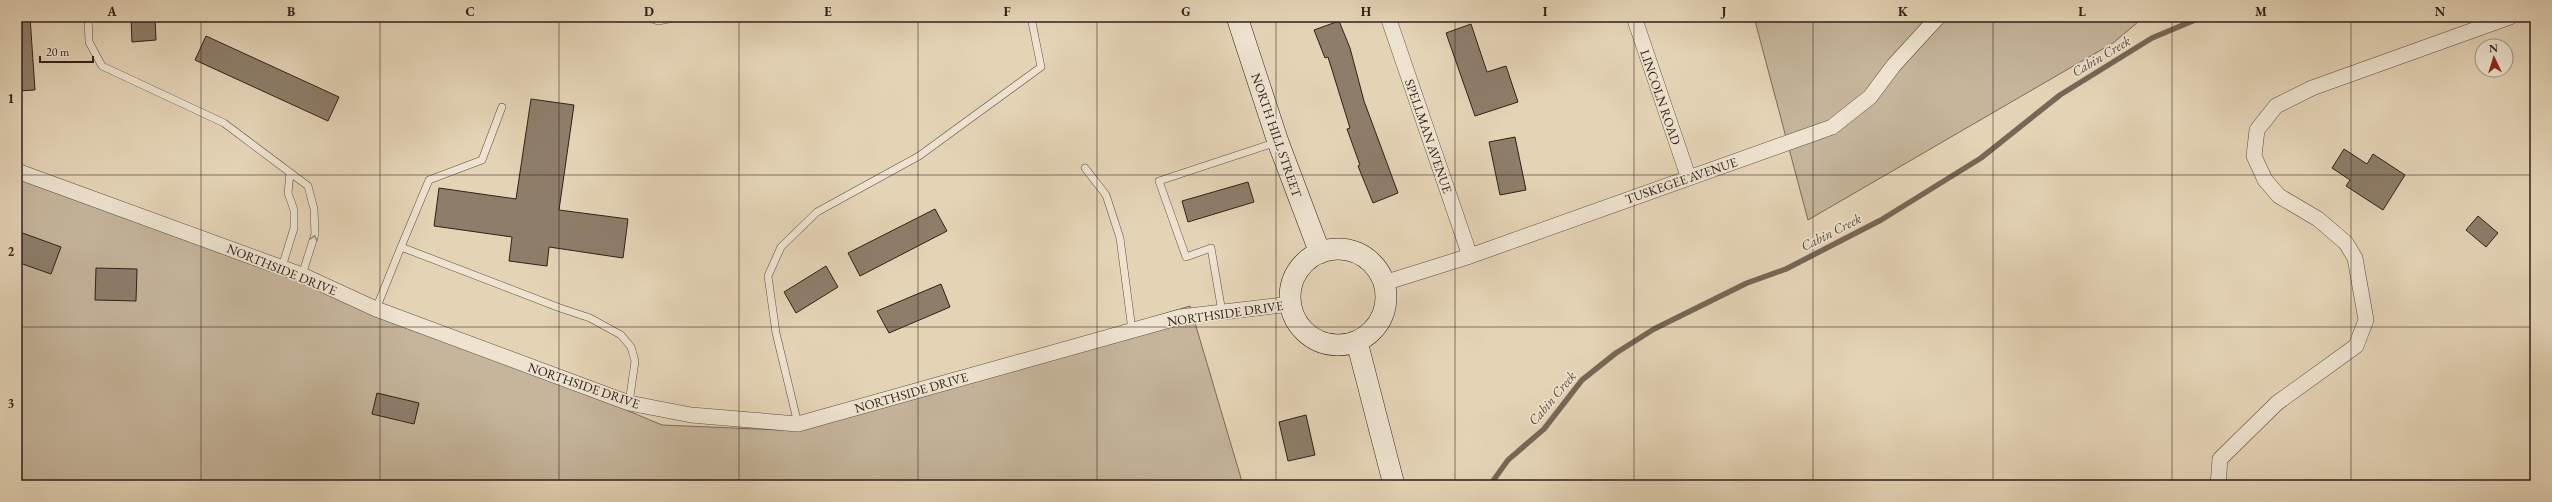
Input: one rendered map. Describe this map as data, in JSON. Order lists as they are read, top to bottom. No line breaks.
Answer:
{"streets":{"street":["LINCOLN ROAD","NORTH HILL STREET","SPELLMAN AVENUE","TUSKEGEE AVENUE","NORTHSIDE DRIVE"]},"crossings":[["LINCOLN ROAD","TUSKEGEE AVENUE"],["NORTH HILL STREET","TUSKEGEE AVENUE"],["NORTH HILL STREET","NORTHSIDE DRIVE"],["SPELLMAN AVENUE","TUSKEGEE AVENUE"],["TUSKEGEE AVENUE","NORTHSIDE DRIVE"]],"water":["Cabin Creek"],"scale_bar":"20 m","north":"top","grid":{"columns":["A","B","C","D","E","F","G","H","I","J","K","L","M","N"],"rows":["1","2","3"]}}
